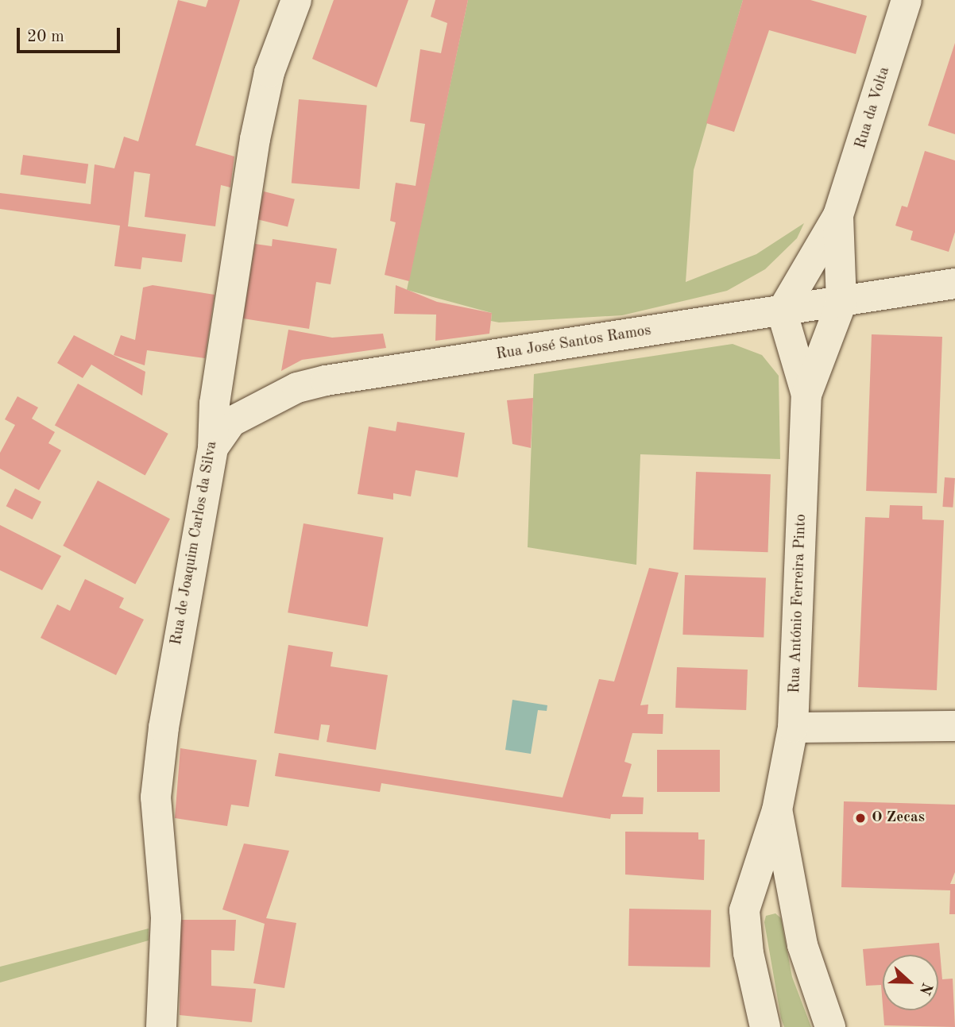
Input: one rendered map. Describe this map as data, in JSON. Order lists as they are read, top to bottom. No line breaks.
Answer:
{"streets":{"street":["Rua da Volta","Rua José Santos Ramos","Rua de Joaquim Carlos da Silva","Rua António Ferreira Pinto"]},"crossings":[["Rua da Volta","Rua José Santos Ramos"],["Rua da Volta","Rua António Ferreira Pinto"],["Rua José Santos Ramos","Rua de Joaquim Carlos da Silva"],["Rua José Santos Ramos","Rua António Ferreira Pinto"]],"places":["O Zecas"],"scale_bar":"20 m","north":"right"}
